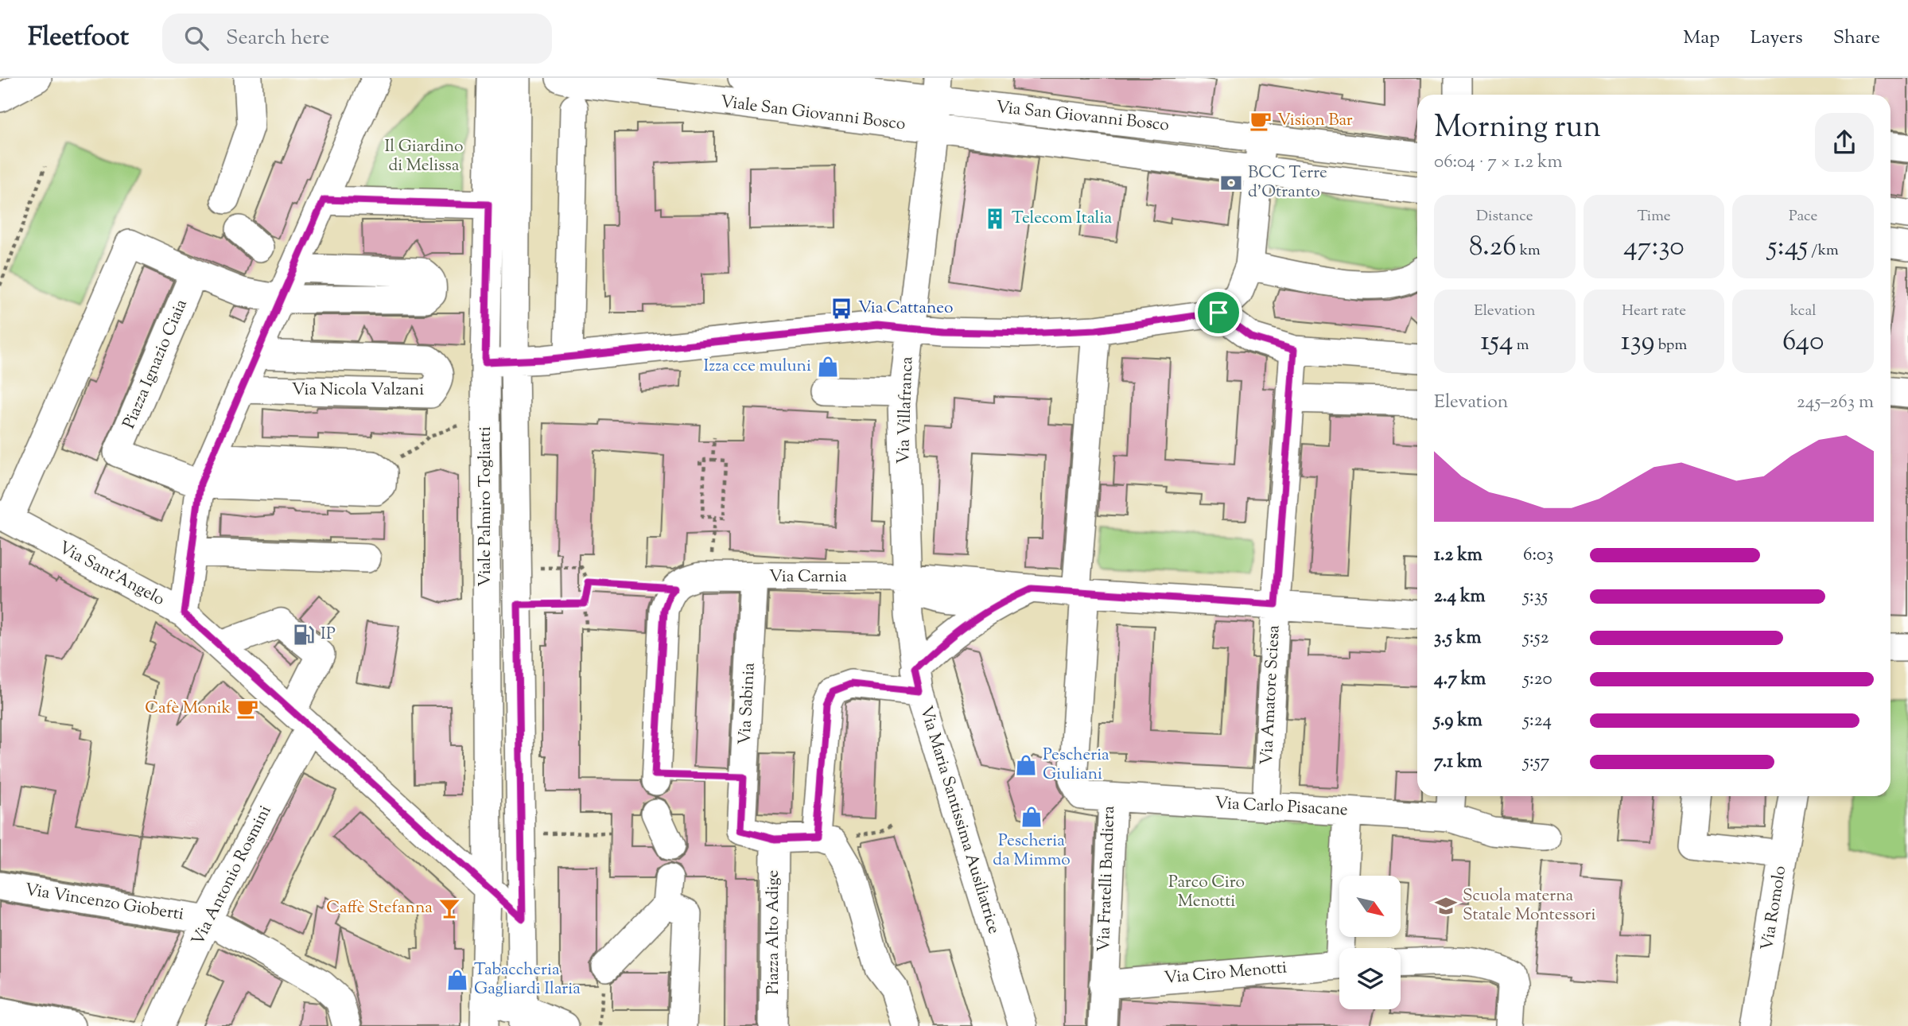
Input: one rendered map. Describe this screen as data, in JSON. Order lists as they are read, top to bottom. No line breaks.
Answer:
{"streets":{"street":["Viale San Giovanni Bosco","Via San Giovanni Bosco","Piazza Ignazio Ciaia","Via Nicola Valzani","Via Villafranca","Viale Palmiro Togliatti","Via Sant'Angelo","Via Carnia","Via Amatore Sciesa","Via Sabinia","Via Carlo Pisacane","Via Maria Santissima Ausiliatrice","Via Antonio Rosmini","Via Fratelli Bandiera","Via Vincenzo Gioberti","Via Romolo","Piazza Alto Adige","Via Ciro Menotti"]},"crossings":[["Viale San Giovanni Bosco","Via San Giovanni Bosco"],["Viale San Giovanni Bosco","Via Villafranca"],["Via San Giovanni Bosco","Via Villafranca"],["Via Villafranca","Via Carnia"],["Via Villafranca","Via Maria Santissima Ausiliatrice"],["Viale Palmiro Togliatti","Via Sant'Angelo"],["Via Sant'Angelo","Via Antonio Rosmini"],["Via Carnia","Via Amatore Sciesa"],["Via Carnia","Via Sabinia"],["Via Carnia","Via Maria Santissima Ausiliatrice"],["Via Carnia","Via Fratelli Bandiera"],["Via Amatore Sciesa","Via Carlo Pisacane"],["Via Sabinia","Piazza Alto Adige"],["Via Carlo Pisacane","Via Fratelli Bandiera"],["Via Antonio Rosmini","Via Vincenzo Gioberti"],["Via Fratelli Bandiera","Via Ciro Menotti"]],"parks":["Il Giardino di Melissa","Parco Ciro Menotti"],"places":{"cafe":["Vision Bar","Cafè Monik"],"bank":["BCC Terre d'Otranto"],"building":["Telecom Italia"],"bus stop":["Via Cattaneo"],"shop":["Izza cce muluni","Pescheria Giuliani","Pescheria da Mimmo","Tabaccheria Gagliardi Ilaria"],"fuel station":["IP"],"school or university":["Scuola materna Statale Montessori"],"bar":["Caffè Stefanna"]},"north":"bottom right","page":{"header":"Fleetfoot","search":"Search here","nav":["Map","Layers","Share"],"heading":["Morning run","06:04 · 7 × 1.2 km"],"stats":[["Distance","8.26 km"],["Time","47:30"],["Pace","5:45 /km"],["Elevation","154 m"],["Heart rate","139 bpm"],["kcal","640"]],"chart":["Elevation","245–263 m"],"list":[{"name":"1.2 km","note":"6:03"},{"name":"2.4 km","note":"5:35"},{"name":"3.5 km","note":"5:52"},{"name":"4.7 km","note":"5:20"},{"name":"5.9 km","note":"5:24"},{"name":"7.1 km","note":"5:57"}]}}
